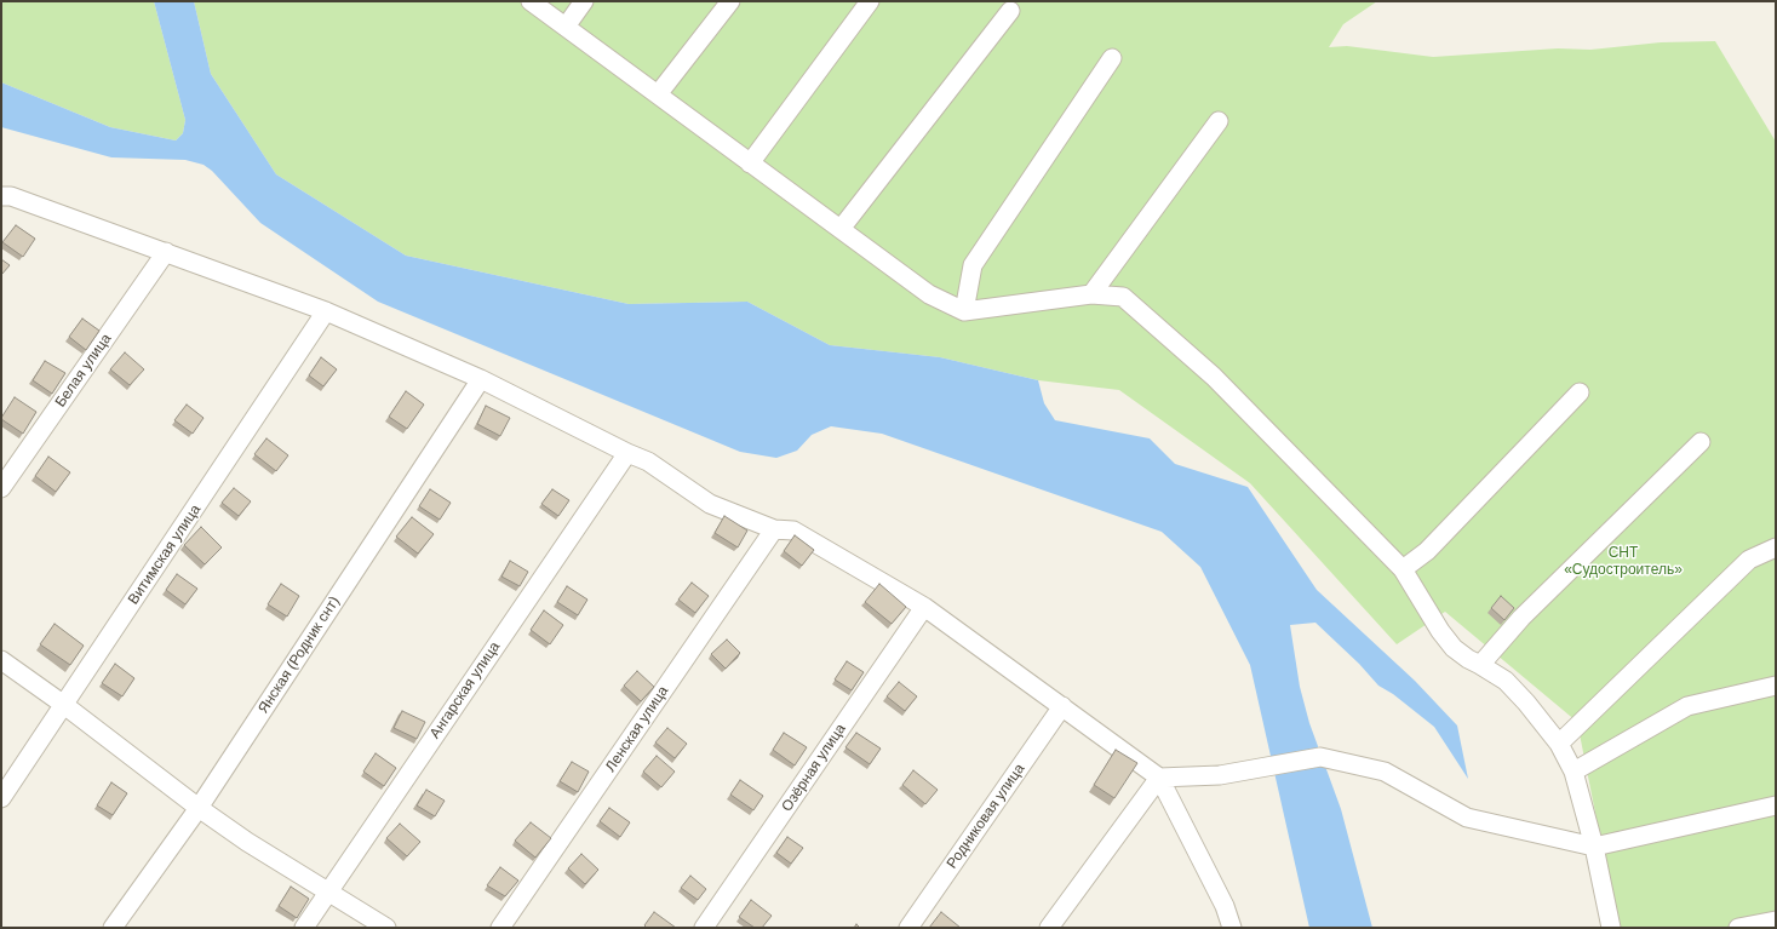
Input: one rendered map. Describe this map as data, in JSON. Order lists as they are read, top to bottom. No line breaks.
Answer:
{"streets":{"street":["Белая улица","Витимская улица","Янская (Родник снт)","Ангарская улица","Ленская улица","Озёрная улица","Родниковая улица"]},"parks":["СНТ «Судостроитель»"]}
